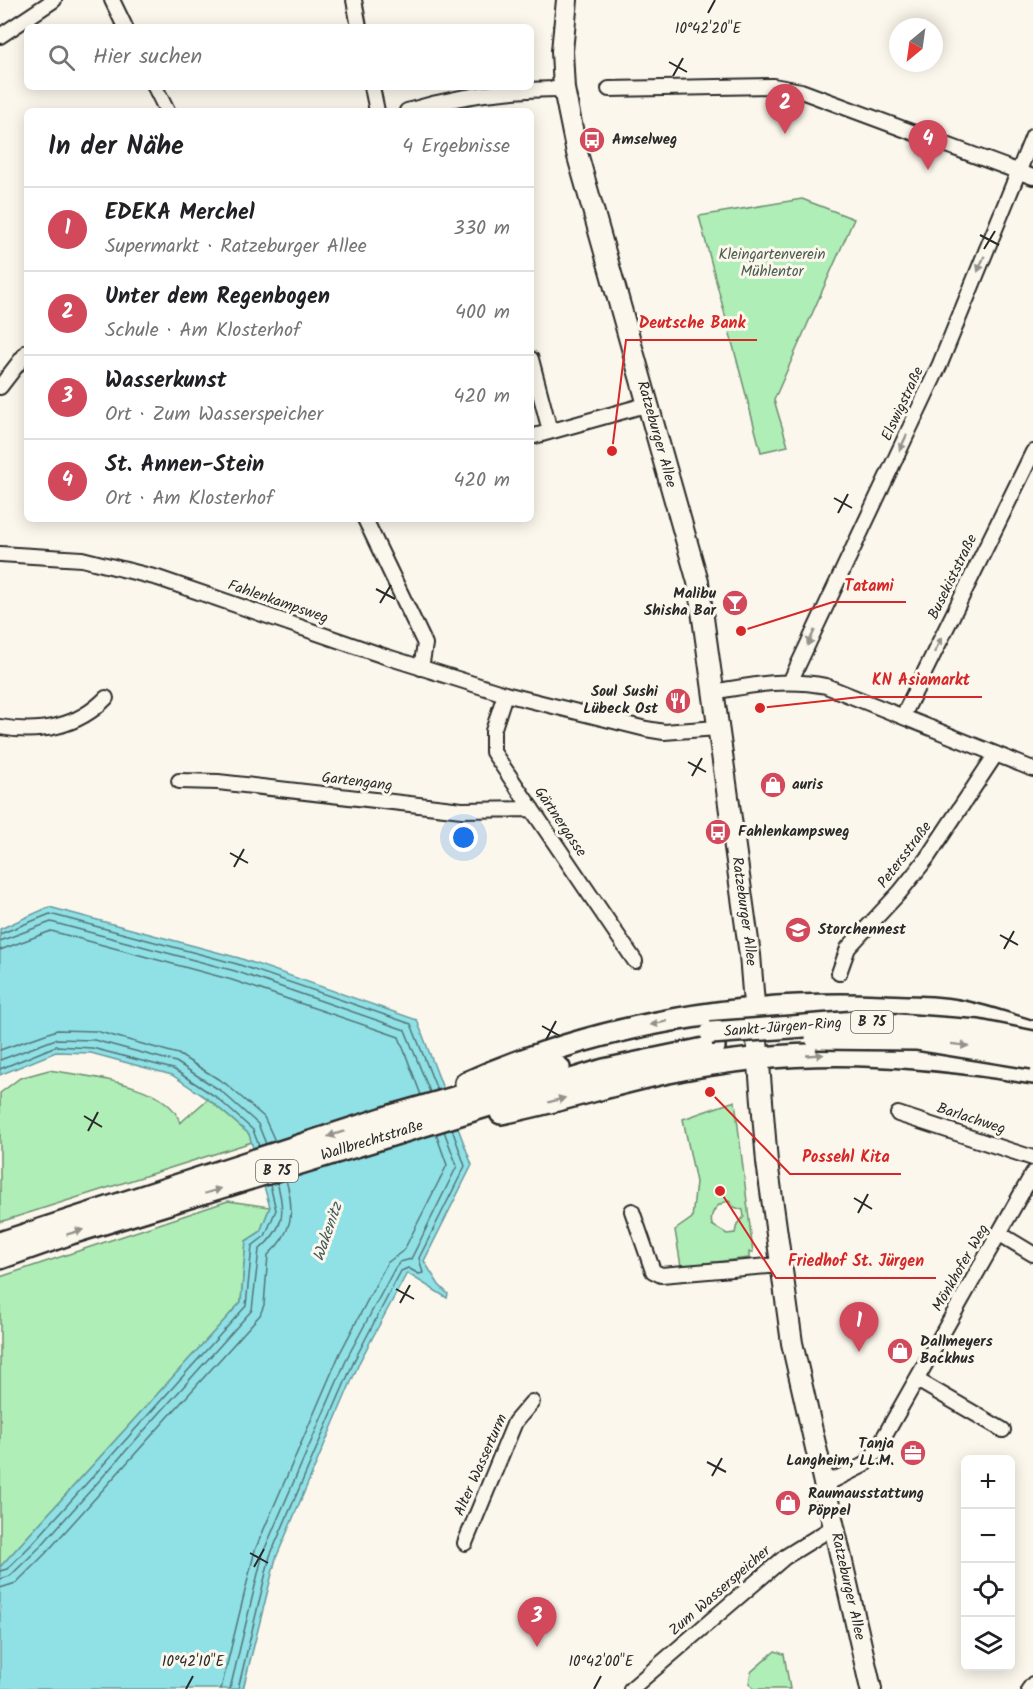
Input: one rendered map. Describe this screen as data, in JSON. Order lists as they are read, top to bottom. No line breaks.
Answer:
{"streets":{"main road":["Ratzeburger Allee","B 75","Sankt-Jürgen-Ring","Wallbrechtstraße"],"street":["Elswigstraße","Busekiststraße","Fahlenkampsweg","Gartengang","Gärtnergasse","Petersstraße","Barlachweg","Mönkhofer Weg","Alter Wasserturm","Zum Wasserspeicher"]},"crossings":[["Ratzeburger Allee","Fahlenkampsweg"],["Ratzeburger Allee","Mönkhofer Weg"],["Ratzeburger Allee","Zum Wasserspeicher"],["Fahlenkampsweg","Gärtnergasse"],["Gartengang","Gärtnergasse"],["Sankt-Jürgen-Ring","Wallbrechtstraße"]],"one_way":["Elswigstraße","Busekiststraße"],"water":["Wakenitz"],"parks":["Kleingartenverein Mühlentor"],"places":{"bus stop":["Amselweg","Fahlenkampsweg"],"other":["Deutsche Bank","Tatami","KN Asiamarkt","Possehl Kita","Friedhof St. Jürgen"],"bar":["Malibu Shisha Bar"],"restaurant":["Soul Sushi Lübeck Ost"],"shop":["auris","Dallmeyers Backhus","Raumausstattung Pöppel"],"school or university":["Storchennest"],"office":["Tanja Langheim, LL.M."]},"north":"bottom left","page":{"search":"Hier suchen","pins":["2","4","1","3"],"heading":["In der Nähe","4 Ergebnisse"],"list":[{"mark":"1","name":"EDEKA Merchel","note":"Supermarkt · Ratzeburger Allee","value":"330 m"},{"mark":"2","name":"Unter dem Regenbogen","note":"Schule · Am Klosterhof","value":"400 m"},{"mark":"3","name":"Wasserkunst","note":"Ort · Zum Wasserspeicher","value":"420 m"},{"mark":"4","name":"St. Annen-Stein","note":"Ort · Am Klosterhof","value":"420 m"}],"map_buttons":["+","−"]},"coordinates":["10°42'20\"E","10°42'10\"E","10°42'00\"E"]}
